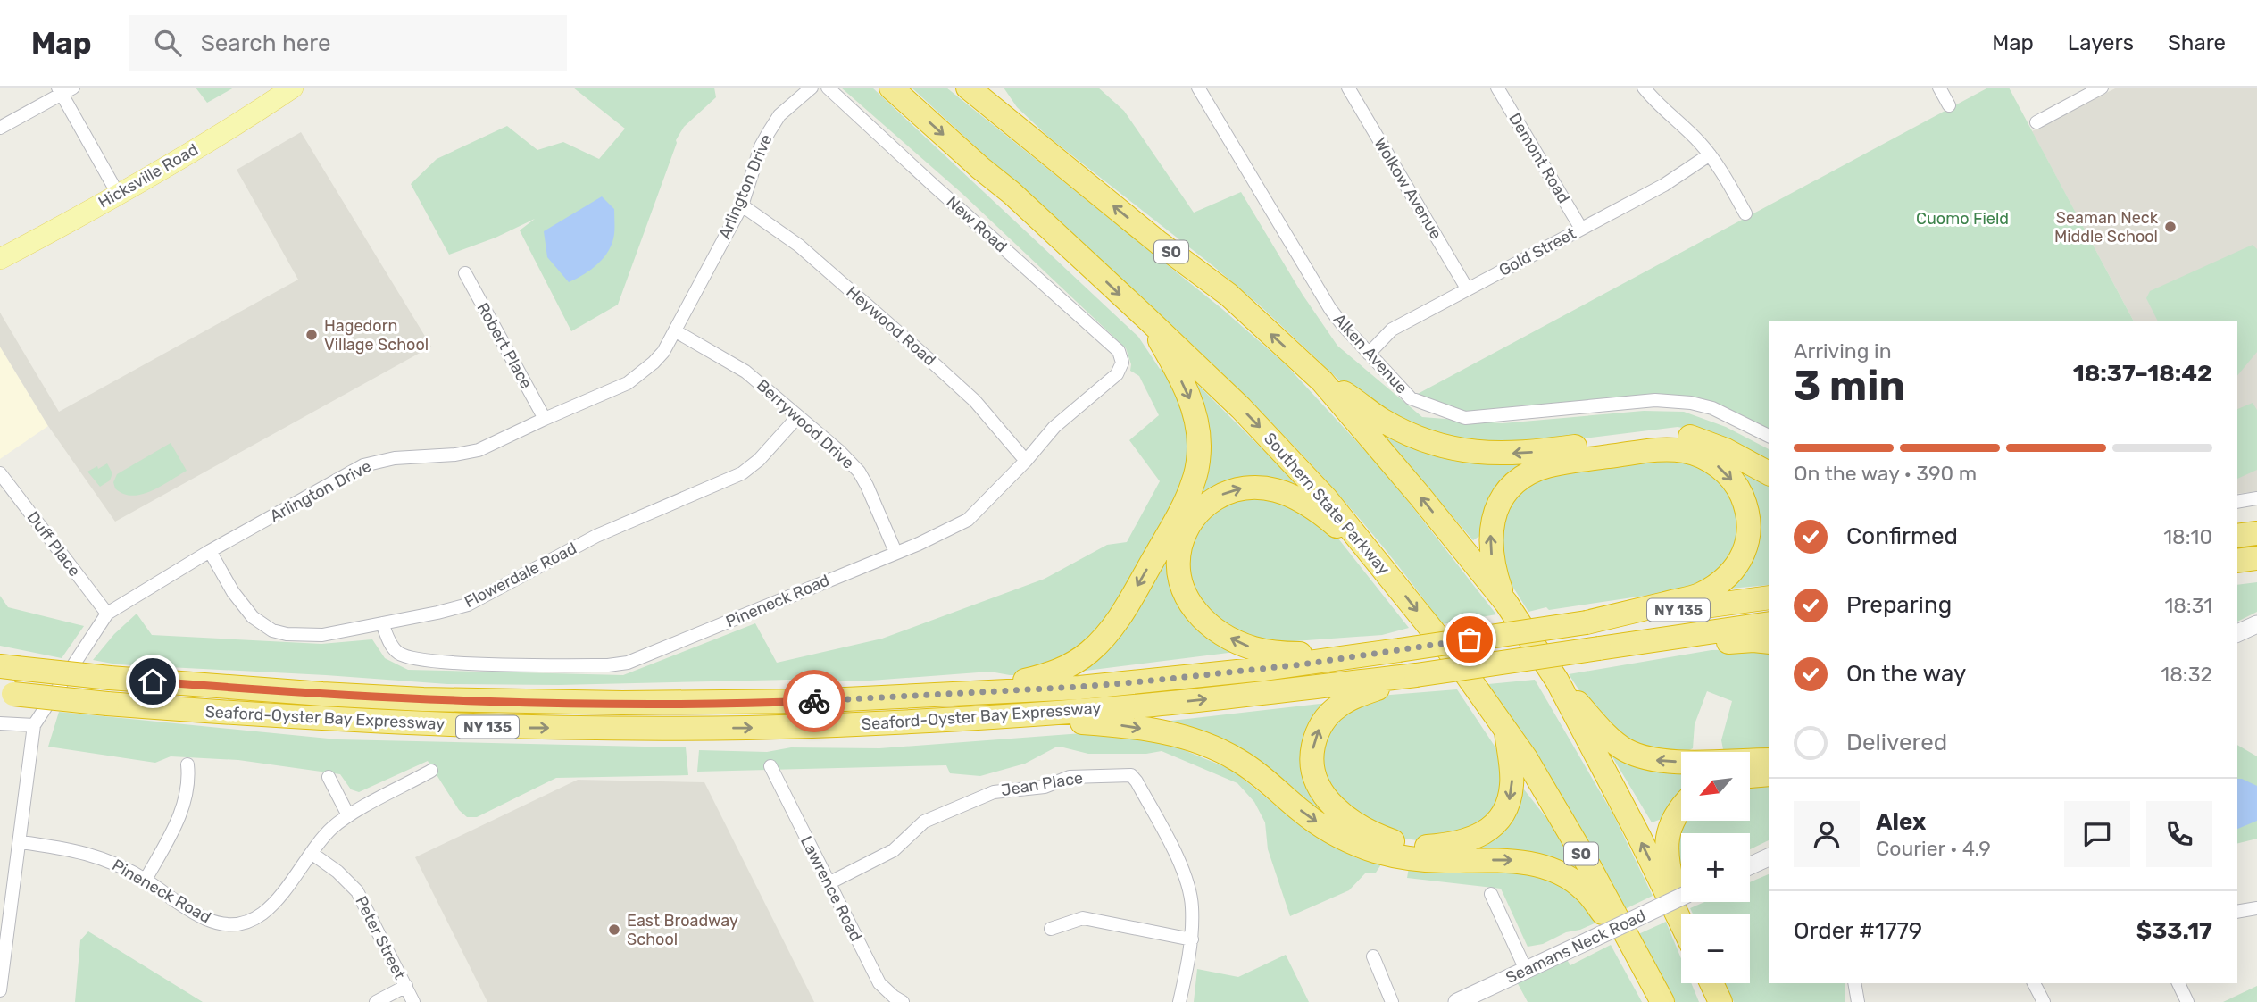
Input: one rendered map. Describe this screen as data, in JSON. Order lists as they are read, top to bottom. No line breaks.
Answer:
{"streets":{"highway":["SO","Southern State Parkway","NY 135","Seaford-Oyster Bay Expressway"],"main road":["Hicksville Road","Seamans Neck Road"],"street":["Demont Road","Arlington Drive","Wolkow Avenue","New Road","Gold Street","Heywood Road","Robert Place","Alken Avenue","Berrywood Drive","Duff Place","Flowerdale Road","Pineneck Road","Jean Place","Lawrence Road","Peter Street"]},"crossings":[["Demont Road","Gold Street"],["Arlington Drive","Heywood Road"],["Arlington Drive","Robert Place"],["Arlington Drive","Berrywood Drive"],["Arlington Drive","Duff Place"],["Arlington Drive","Flowerdale Road"],["Arlington Drive","Pineneck Road"],["Wolkow Avenue","Gold Street"],["New Road","Pineneck Road"],["Gold Street","Alken Avenue"],["Heywood Road","Pineneck Road"],["Berrywood Drive","Flowerdale Road"],["Berrywood Drive","Pineneck Road"],["Flowerdale Road","Pineneck Road"],["Pineneck Road","Peter Street"],["Jean Place","Lawrence Road"]],"parks":["Cuomo Field"],"places":["Seaman Neck Middle School","Hagedorn Village School","East Broadway School"],"north":"bottom left","page":{"header":"Map","search":"Search here","nav":["Map","Layers","Share"],"heading":["3 min","Arriving in","18:37–18:42"],"panel":["Alex","Courier · 4.9","Order #1779","$33.17"],"bar":"On the way · 390 m","list":[["Confirmed","18:10"],["Preparing","18:31"],["On the way","18:32"],"Delivered"],"map_buttons":["+","−"]}}
